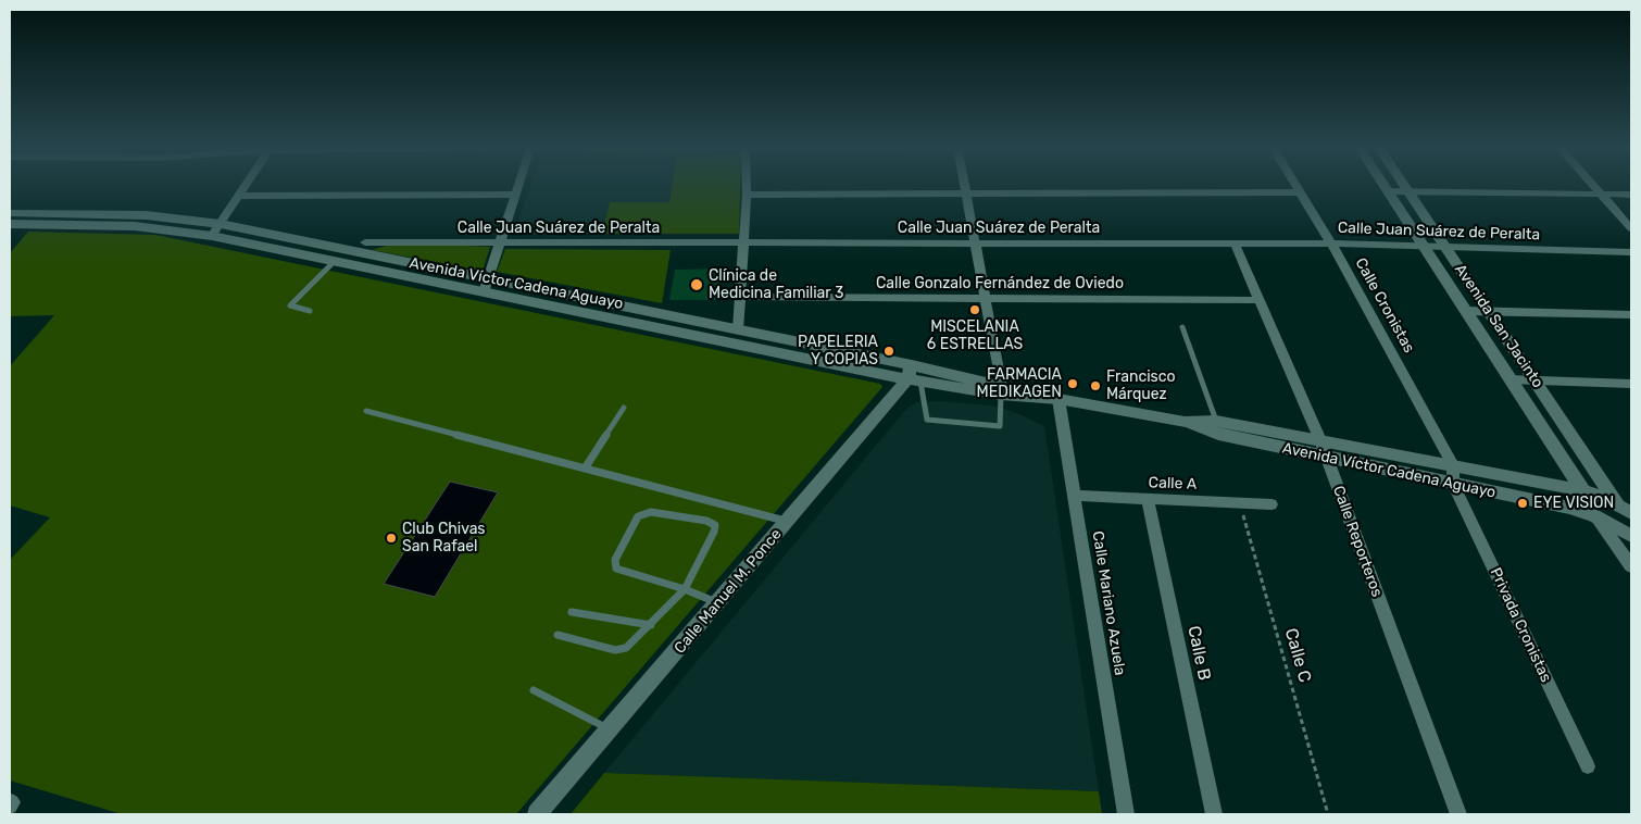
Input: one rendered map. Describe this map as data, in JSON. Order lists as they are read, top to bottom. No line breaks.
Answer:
{"streets":{"street":["Calle Juan Suárez de Peralta","Avenida Víctor Cadena Aguayo","Calle Gonzalo Fernández de Oviedo","Calle Cronistas","Avenida San Jacinto","Calle A","Calle Reporteros","Calle Manuel M. Ponce","Calle Mariano Azuela","Privada Cronistas","Calle B"],"path":["Calle C"]},"crossings":[["Calle Juan Suárez de Peralta","Calle Cronistas"],["Calle Juan Suárez de Peralta","Avenida San Jacinto"],["Calle Juan Suárez de Peralta","Calle Reporteros"],["Avenida Víctor Cadena Aguayo","Calle Cronistas"],["Avenida Víctor Cadena Aguayo","Avenida San Jacinto"],["Avenida Víctor Cadena Aguayo","Calle Reporteros"],["Avenida Víctor Cadena Aguayo","Calle Manuel M. Ponce"],["Avenida Víctor Cadena Aguayo","Calle Mariano Azuela"],["Avenida Víctor Cadena Aguayo","Privada Cronistas"],["Calle Gonzalo Fernández de Oviedo","Calle Reporteros"],["Calle Cronistas","Privada Cronistas"],["Calle A","Calle Mariano Azuela"],["Calle A","Calle B"],["Calle A","Calle C"]],"places":["Clínica de Medicina Familiar 3","MISCELANIA 6 ESTRELLAS","PAPELERIA Y COPIAS","FARMACIA MEDIKAGEN","Francisco Márquez","EYE VISION","Club Chivas San Rafael"]}
